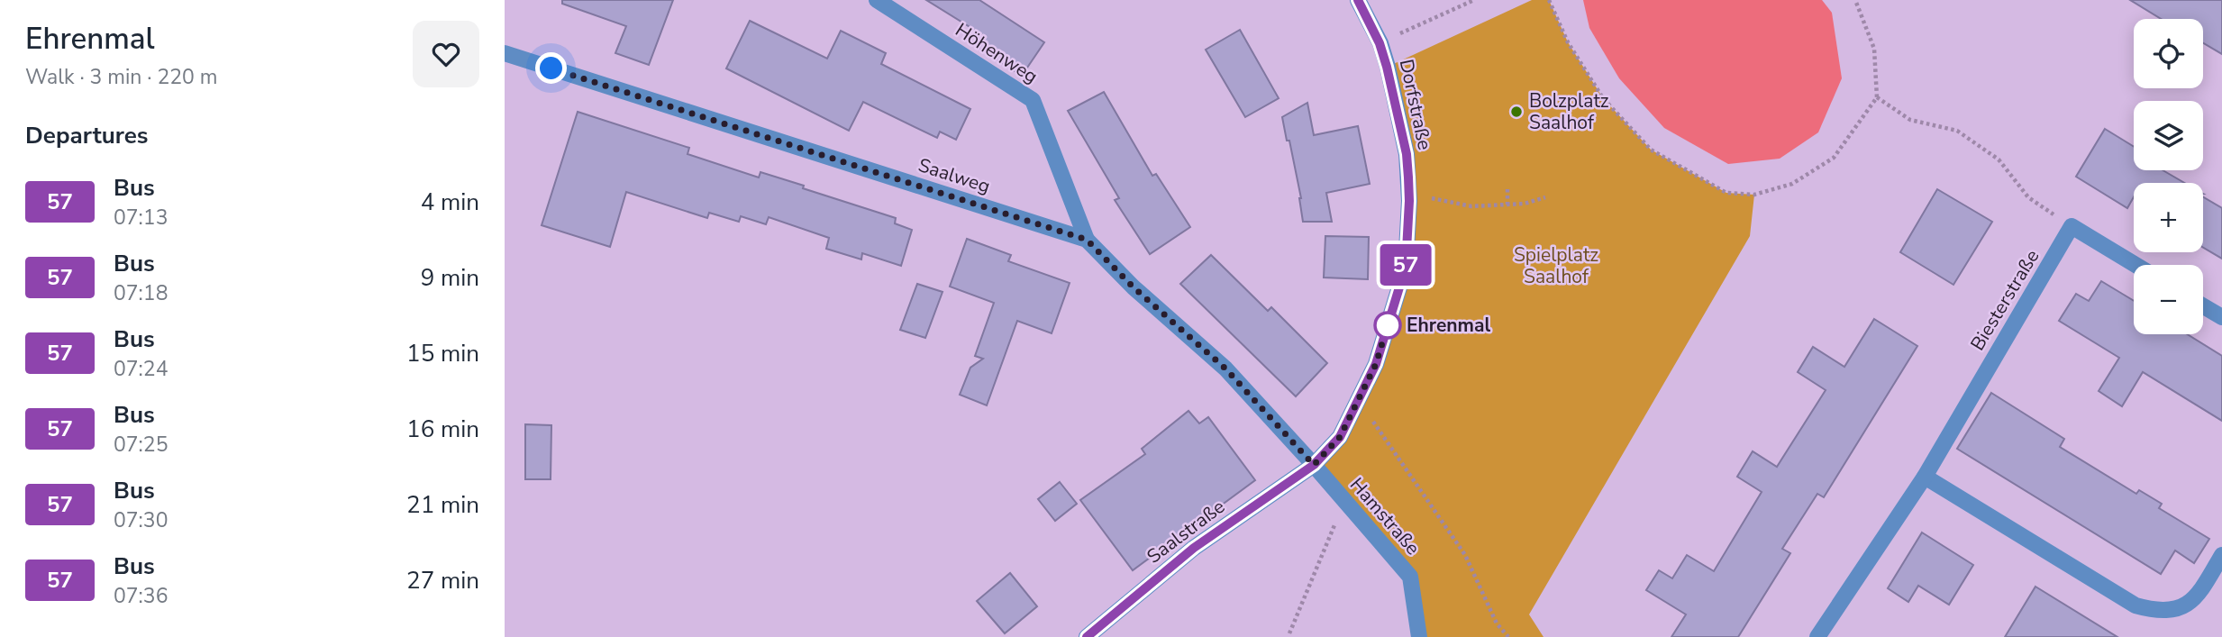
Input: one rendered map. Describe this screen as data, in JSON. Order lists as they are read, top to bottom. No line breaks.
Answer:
{"streets":{"street":["Höhenweg","Dorfstraße","Saalweg","Biesterstraße","Hamstraße","Saalstraße"]},"crossings":[["Höhenweg","Saalweg"],["Dorfstraße","Saalweg"],["Dorfstraße","Hamstraße"],["Dorfstraße","Saalstraße"],["Saalweg","Hamstraße"],["Saalweg","Saalstraße"],["Hamstraße","Saalstraße"]],"parks":["Spielplatz Saalhof"],"places":["Bolzplatz Saalhof","Ehrenmal"],"lines":["bus line 57"],"page":{"heading":[["Ehrenmal","Walk · 3 min · 220 m"],"Departures"],"on_map":"57","map_buttons":["+","−"],"list":[{"mark":"57","name":"Bus","note":"07:13","value":"4 min"},{"mark":"57","name":"Bus","note":"07:18","value":"9 min"},{"mark":"57","name":"Bus","note":"07:24","value":"15 min"},{"mark":"57","name":"Bus","note":"07:25","value":"16 min"},{"mark":"57","name":"Bus","note":"07:30","value":"21 min"},{"mark":"57","name":"Bus","note":"07:36","value":"27 min"}]}}
